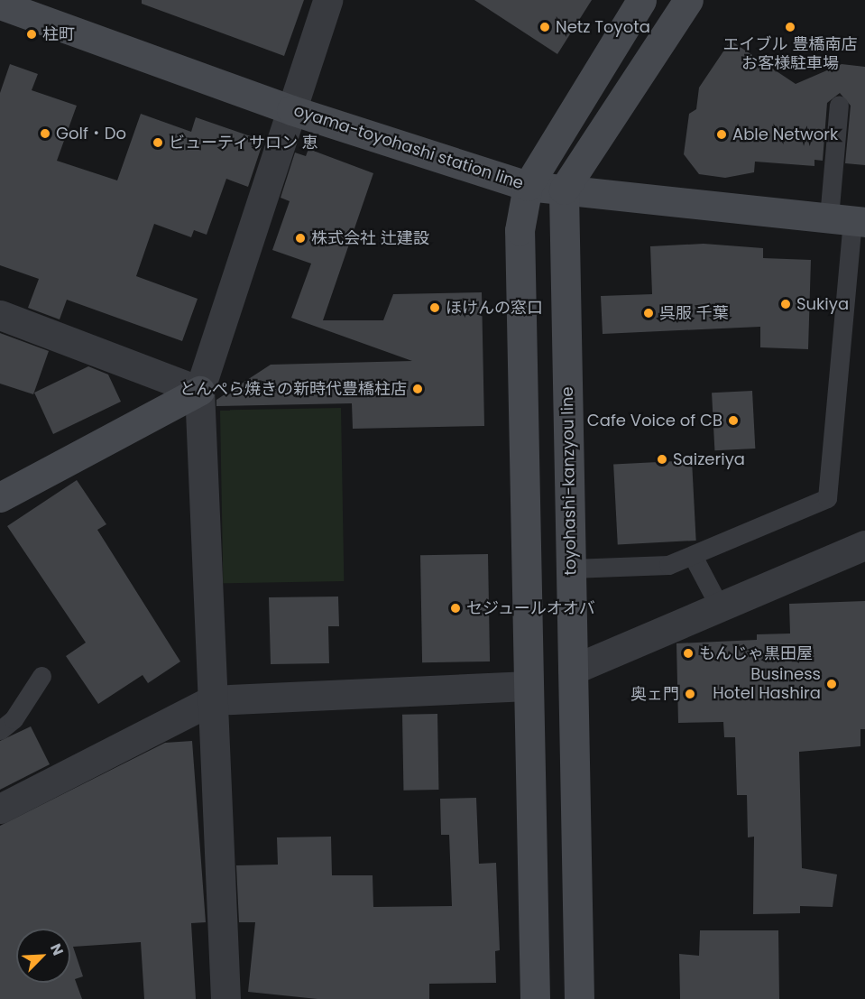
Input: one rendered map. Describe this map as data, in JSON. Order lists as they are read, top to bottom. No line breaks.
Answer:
{"streets":{"main road":["oyama-toyohashi station line","toyohashi-kanzyou line"]},"crossings":[["oyama-toyohashi station line","toyohashi-kanzyou line"]],"places":["Netz Toyota","エイブル 豊橋南店 お客様駐車場","柱町","Golf・Do","Able Network","ビューティサロン 恵","株式会社 辻建設","Sukiya","ほけんの窓口","呉服 千葉","とんぺら焼きの新時代豊橋柱店","Cafe Voice of CB","Saizeriya","セジュールオオバ","もんじゃ黒田屋","Business Hotel Hashira","奥ェ門"],"north":"top right"}
